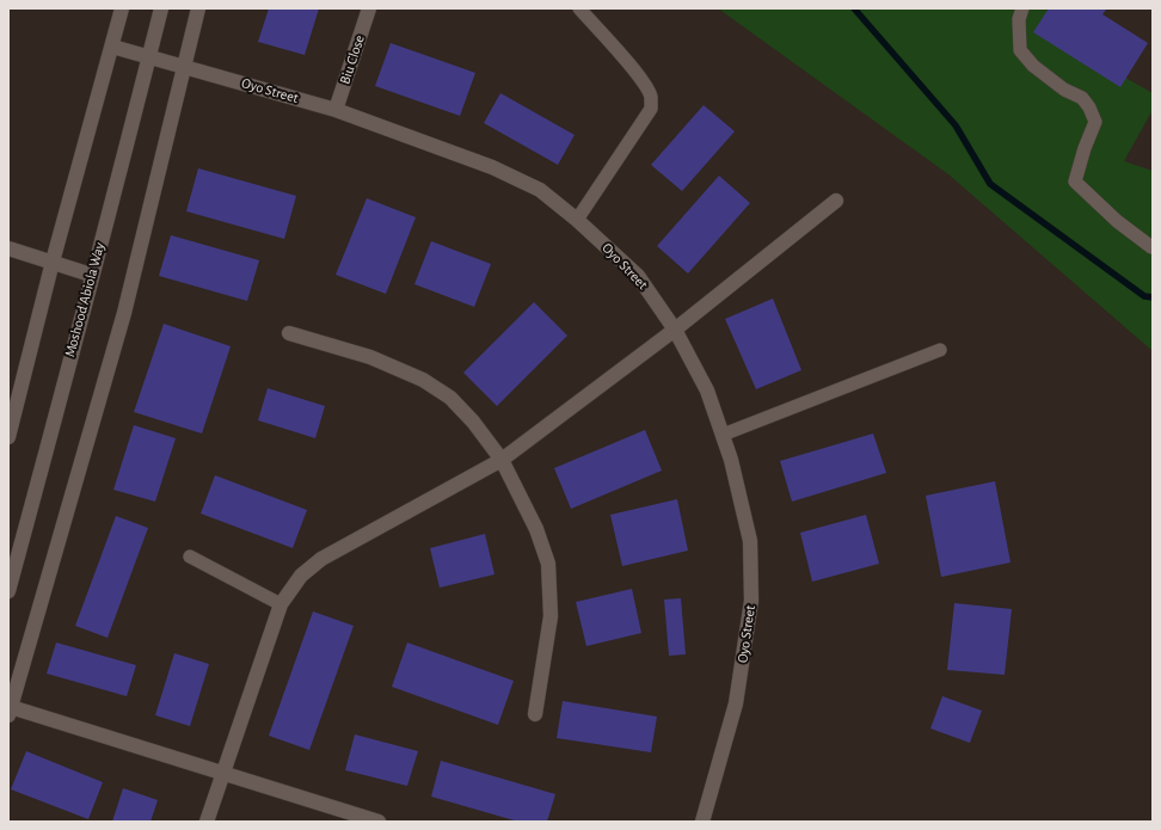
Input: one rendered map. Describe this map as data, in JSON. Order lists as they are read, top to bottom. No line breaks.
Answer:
{"streets":{"street":["Biu Close","Oyo Street","Moshood Abiola Way"]},"crossings":[["Biu Close","Oyo Street"],["Oyo Street","Moshood Abiola Way"]]}
